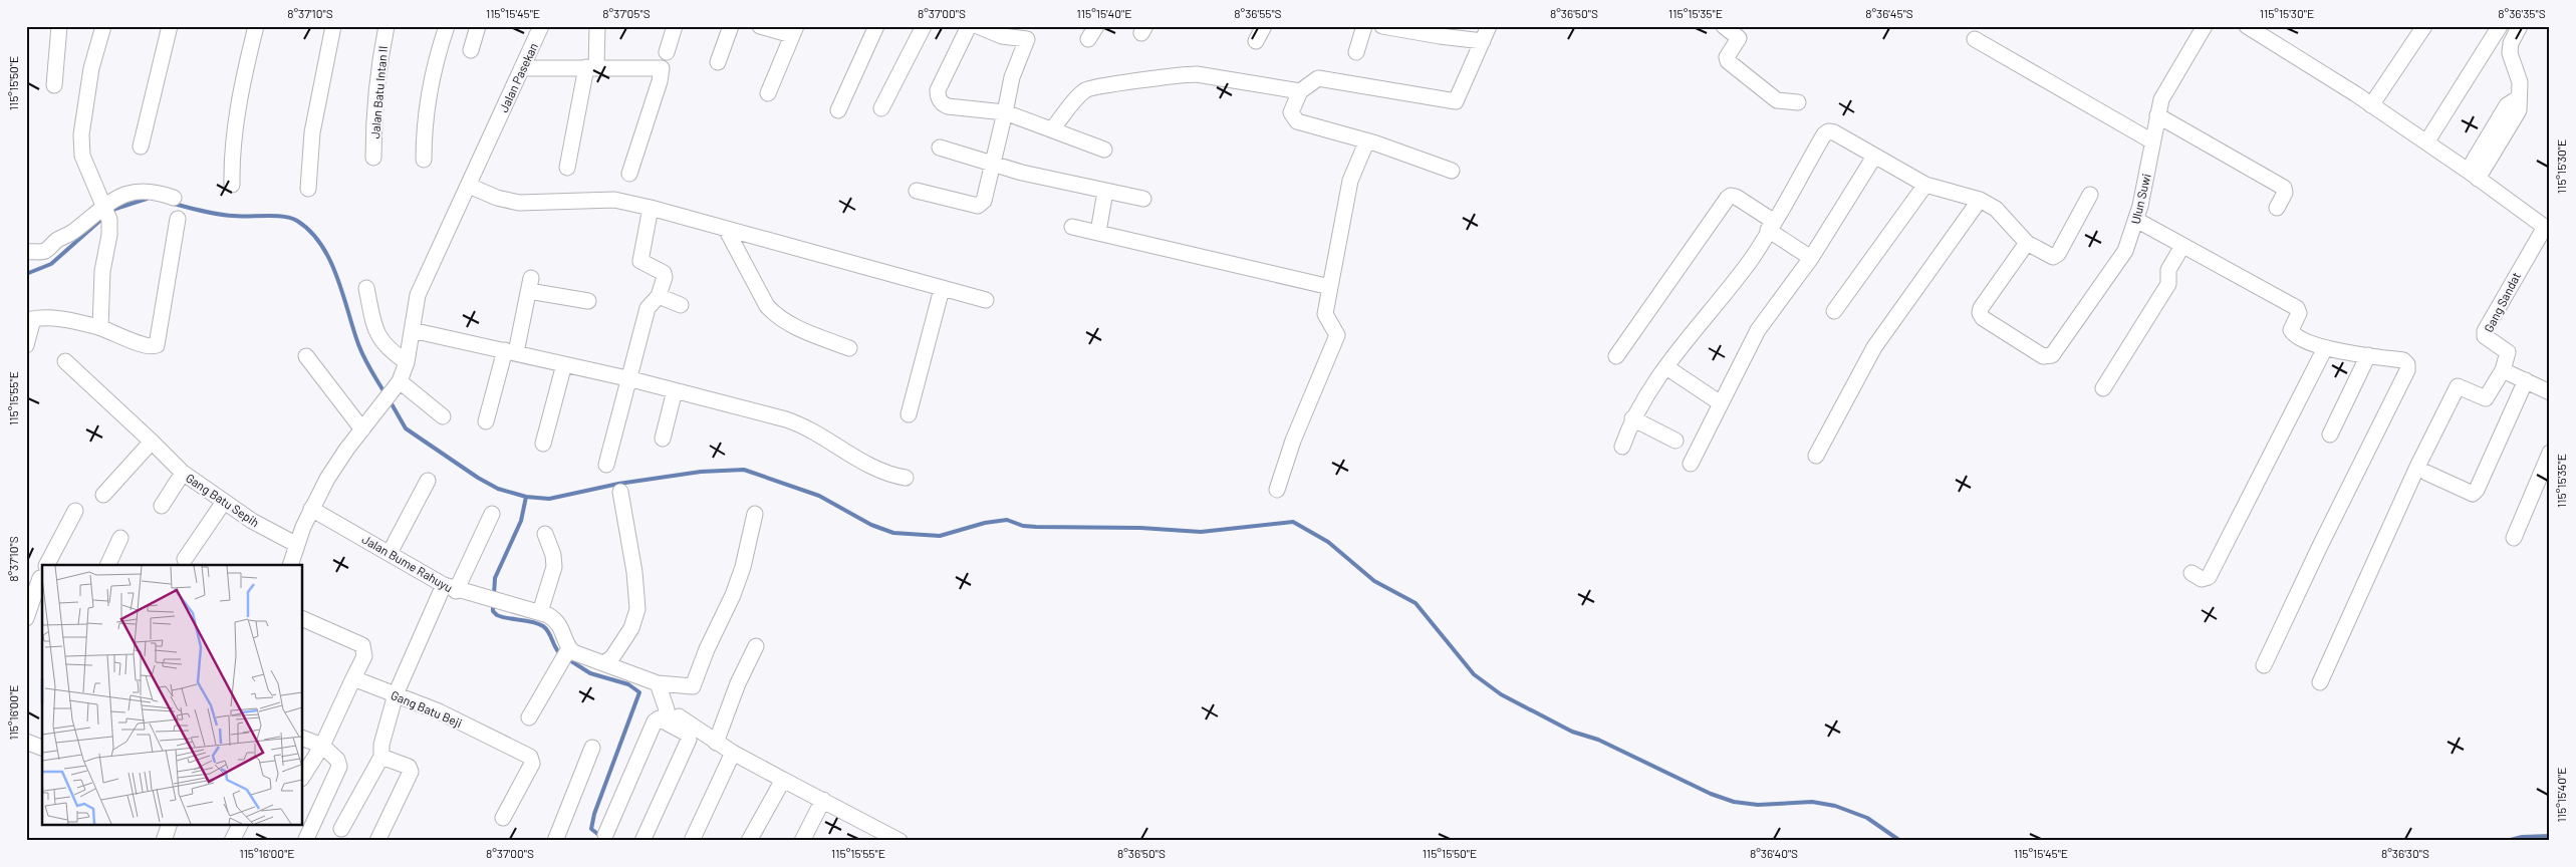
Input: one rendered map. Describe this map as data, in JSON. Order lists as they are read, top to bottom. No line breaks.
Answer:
{"streets":{"street":["Jalan Pasekan","Jalan Batu Intan II","Ulun Suwi","Gang Sandat","Gang Batu Sepih","Jalan Bume Rahuyu","Gang Batu Beji"]},"crossings":[["Jalan Pasekan","Gang Batu Sepih"],["Jalan Pasekan","Jalan Bume Rahuyu"]],"coordinates":["8°37'10\"S","115°15'45\"E","8°37'05\"S","8°37'00\"S","115°15'40\"E","8°36'55\"S","8°36'50\"S","115°15'35\"E","8°36'45\"S","115°15'30\"E","8°36'35\"S","115°15'50\"E","115°15'55\"E","115°16'00\"E","8°36'40\"S","8°36'30\"S"]}
